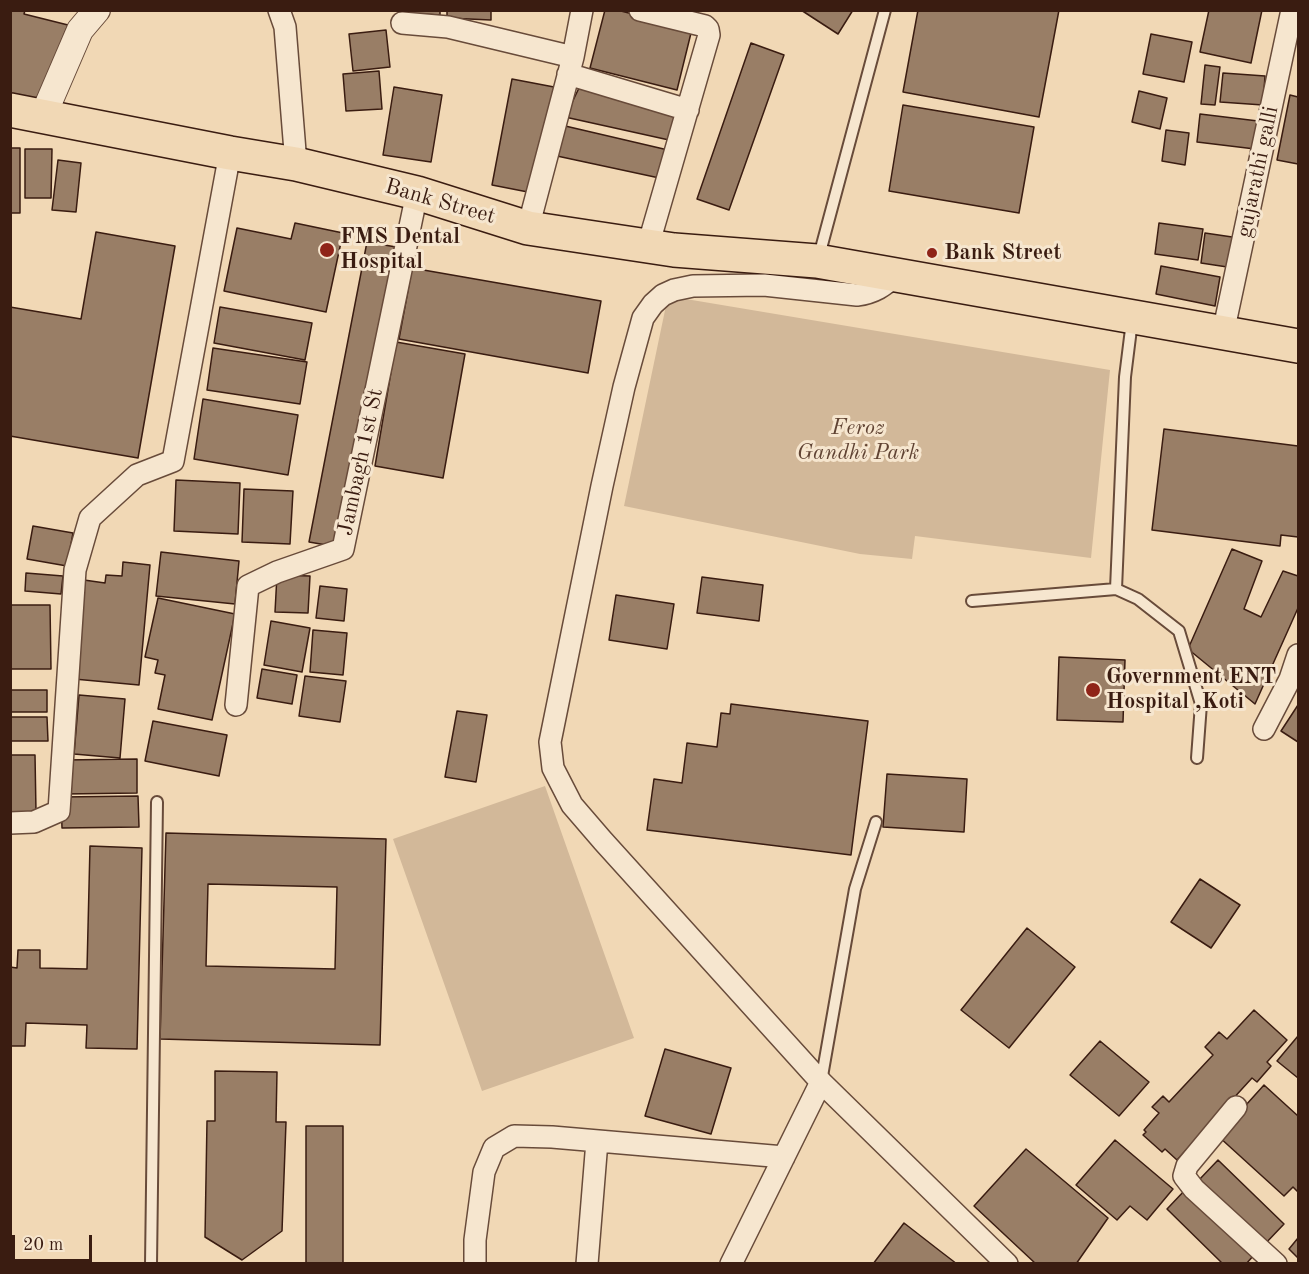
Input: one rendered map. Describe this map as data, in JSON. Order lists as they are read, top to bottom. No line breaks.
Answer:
{"streets":{"main road":["Bank Street"],"street":["gujarathi galli","Jambagh 1st St"]},"crossings":[["gujarathi galli","Bank Street"],["Bank Street","Jambagh 1st St"]],"parks":["Feroz Gandhi Park"],"places":["FMS Dental Hospital","Bank Street","Government ENT Hospital ,Koti"],"scale_bar":"20 m"}
